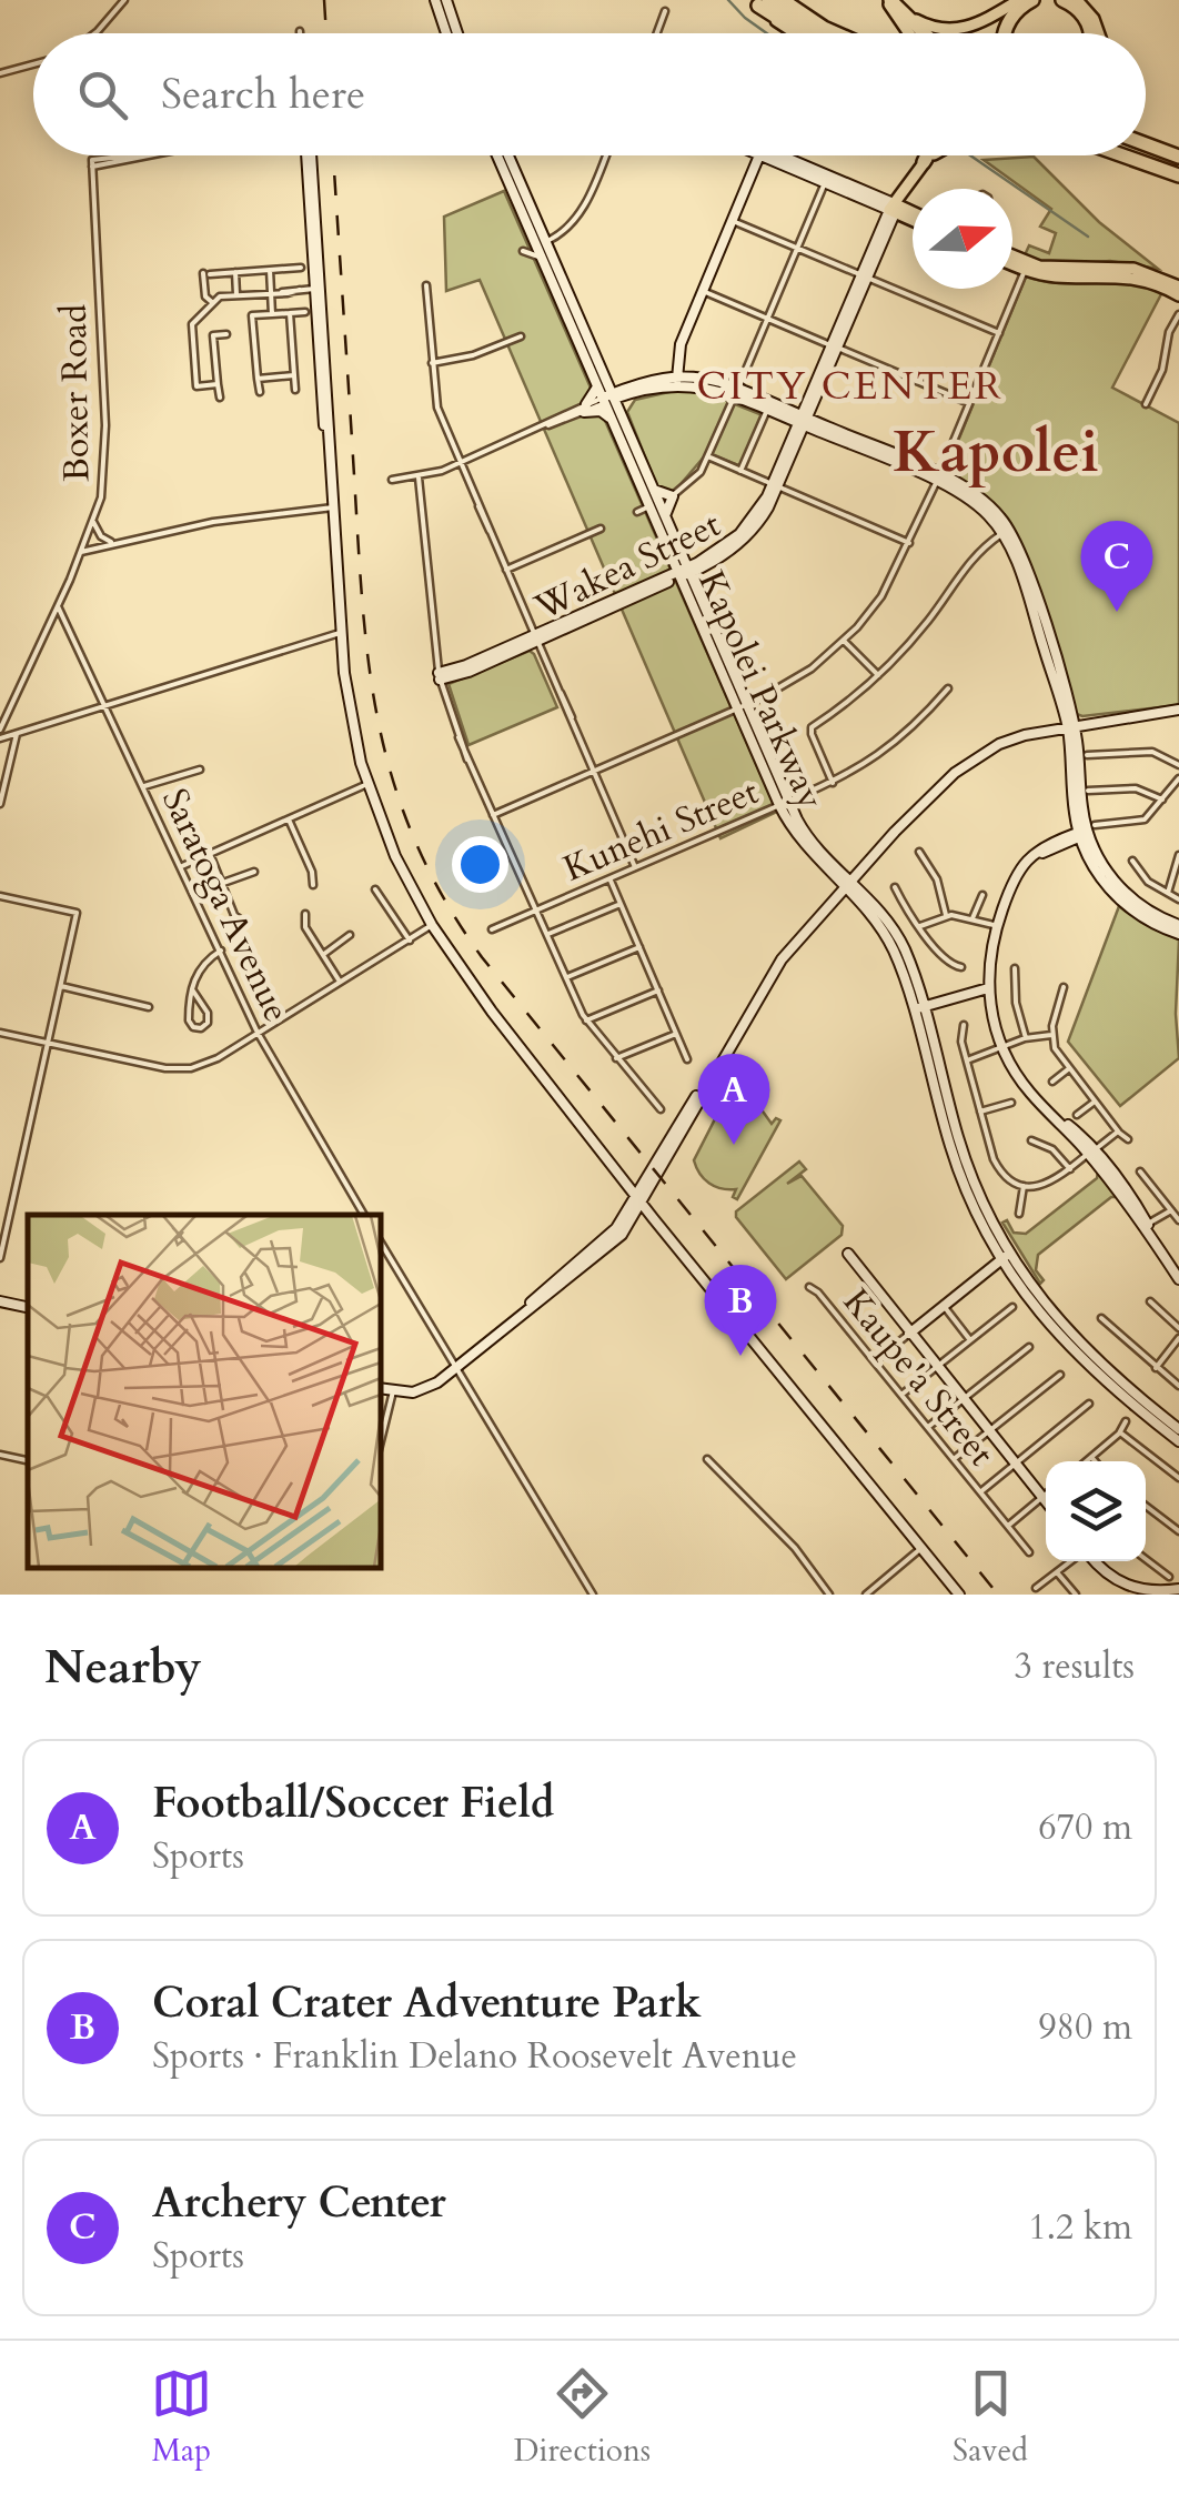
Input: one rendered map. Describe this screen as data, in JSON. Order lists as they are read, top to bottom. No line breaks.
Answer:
{"streets":{"main road":["Wakea Street","Kapolei Parkway"],"street":["Boxer Road","Kunehi Street","Saratoga Avenue","Kaupe'a Street"]},"crossings":[["Boxer Road","Saratoga Avenue"],["Wakea Street","Kapolei Parkway"],["Kapolei Parkway","Kunehi Street"]],"districts":["CITY CENTER","Kapolei"],"north":"right","page":{"search":"Search here","pins":["C","A","B"],"heading":["Nearby","3 results"],"list":[{"mark":"A","name":"Football/Soccer Field","note":"Sports","value":"670 m"},{"mark":"B","name":"Coral Crater Adventure Park","note":"Sports · Franklin Delano Roosevelt Avenue","value":"980 m"},{"mark":"C","name":"Archery Center","note":"Sports","value":"1.2 km"}],"nav":["Map","Directions","Saved"]}}
